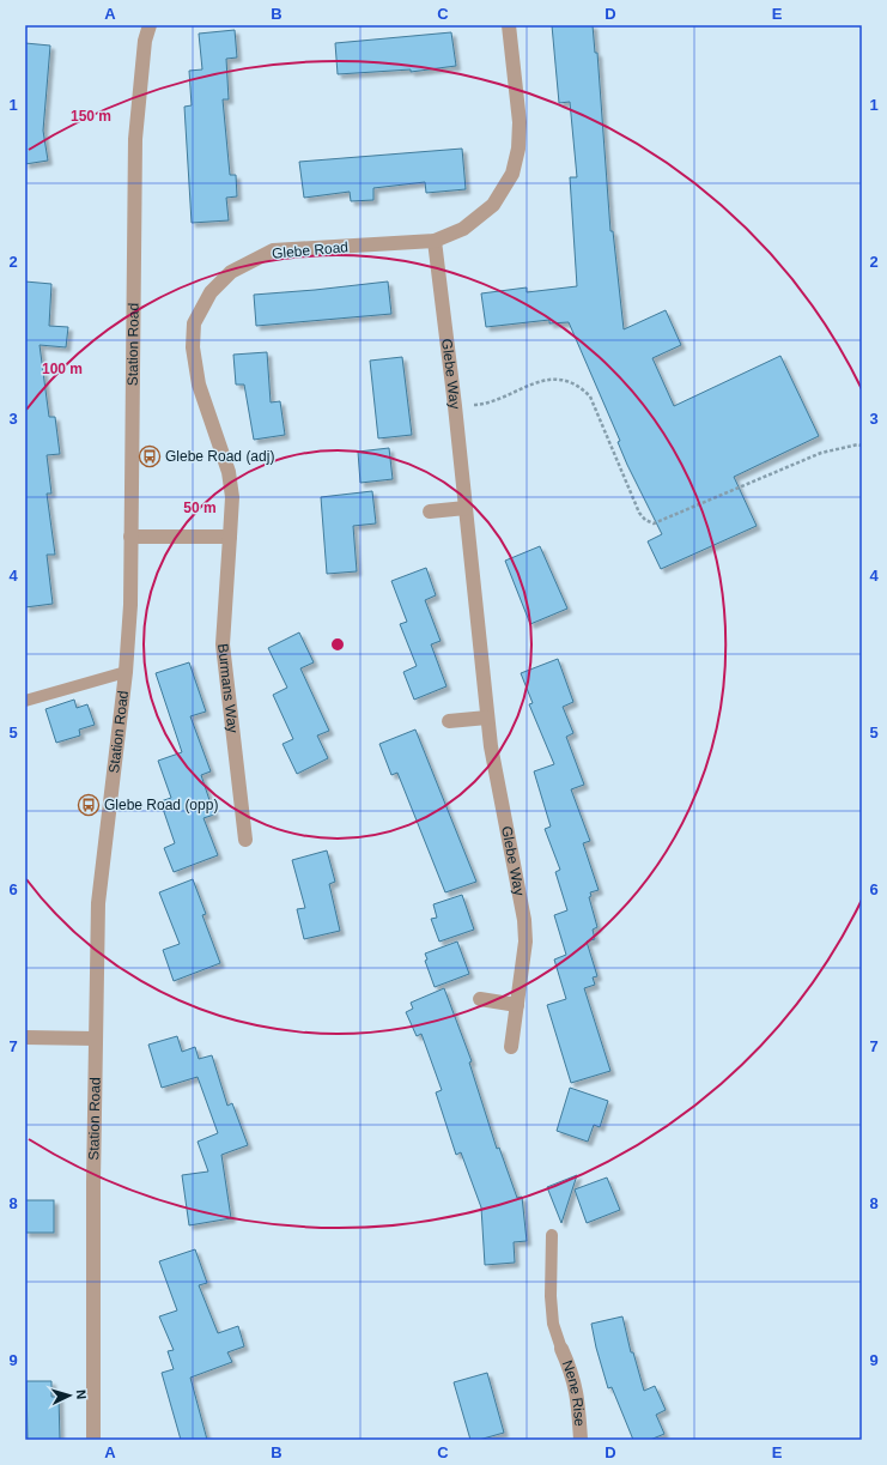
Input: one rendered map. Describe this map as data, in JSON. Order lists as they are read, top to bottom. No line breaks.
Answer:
{"streets":{"street":["Glebe Road","Station Road","Glebe Way","Burmans Way","Nene Rise"]},"crossings":[["Glebe Road","Glebe Way"],["Glebe Road","Burmans Way"]],"places":{"bus stop":["Glebe Road (adj)","Glebe Road (opp)"]},"north":"right","grid":{"columns":["A","B","C","D","E"],"rows":["1","2","3","4","5","6","7","8","9"]},"rings":["150 m","100 m","50 m"]}
